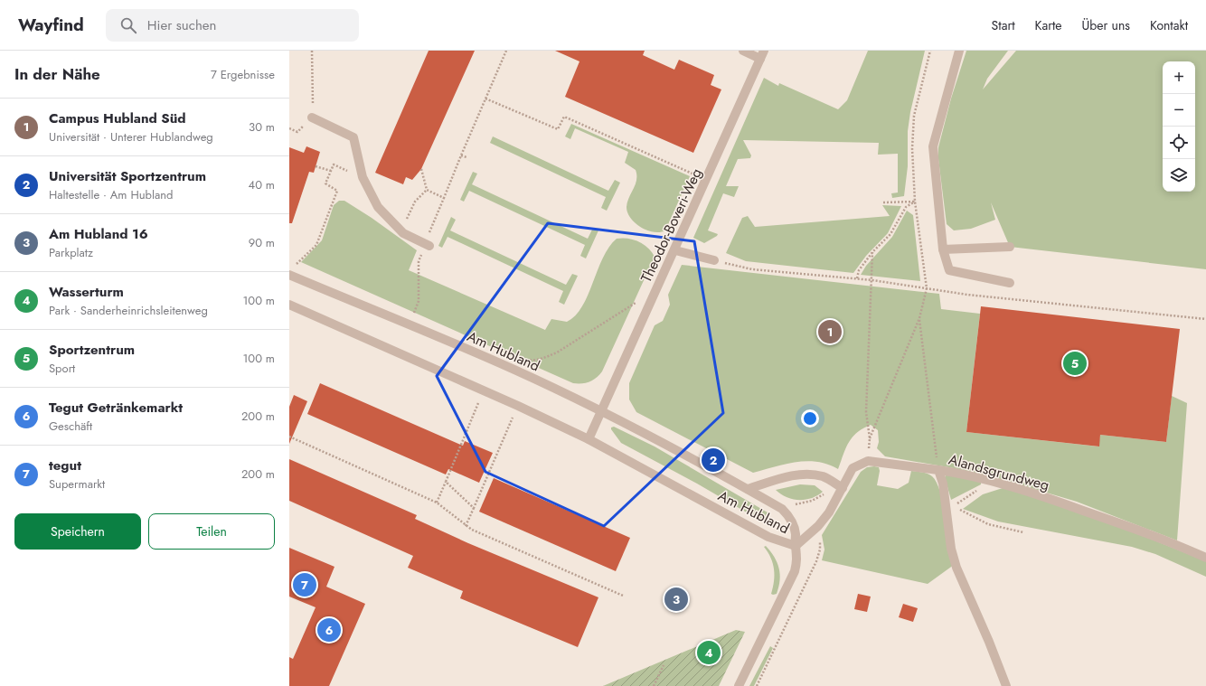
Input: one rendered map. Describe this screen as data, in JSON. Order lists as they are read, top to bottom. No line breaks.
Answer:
{"streets":{"street":["Theodor-Boveri-Weg","Am Hubland","Alandsgrundweg"]},"crossings":[["Theodor-Boveri-Weg","Am Hubland"]],"page":{"header":"Wayfind","search":"Hier suchen","nav":["Start","Karte","Über uns","Kontakt"],"heading":["In der Nähe","7 Ergebnisse"],"map_buttons":["+","−"],"list":[{"mark":"1","name":"Campus Hubland Süd","note":"Universität · Unterer Hublandweg","value":"30 m"},{"mark":"2","name":"Universität Sportzentrum","note":"Haltestelle · Am Hubland","value":"40 m"},{"mark":"3","name":"Am Hubland 16","note":"Parkplatz","value":"90 m"},{"mark":"4","name":"Wasserturm","note":"Park · Sanderheinrichsleitenweg","value":"100 m"},{"mark":"5","name":"Sportzentrum","note":"Sport","value":"100 m"},{"mark":"6","name":"Tegut Getränkemarkt","note":"Geschäft","value":"200 m"},{"mark":"7","name":"tegut","note":"Supermarkt","value":"200 m"}],"pins":["1","5","2","7","3","6","4"],"buttons":["Speichern","Teilen"]}}
